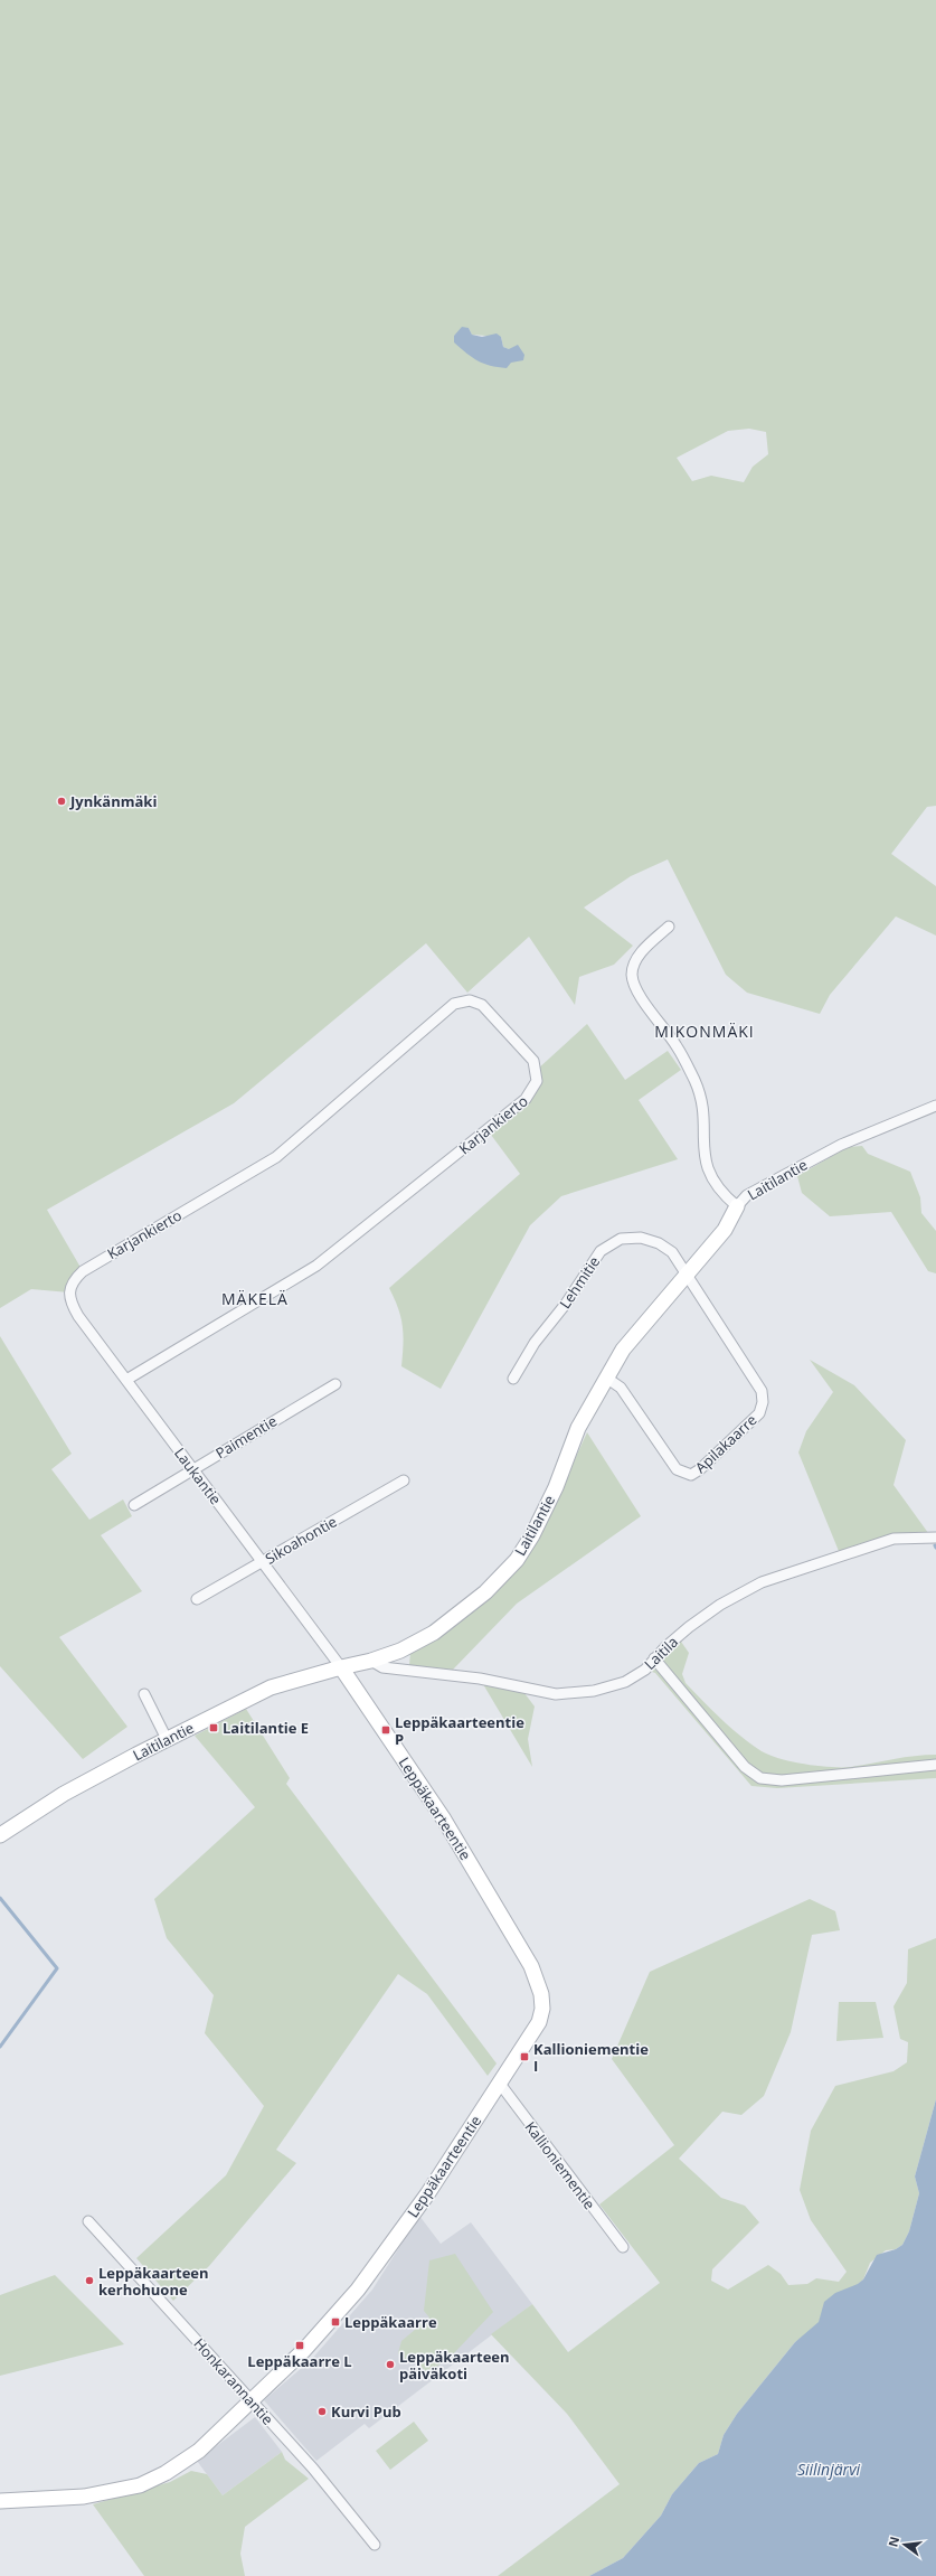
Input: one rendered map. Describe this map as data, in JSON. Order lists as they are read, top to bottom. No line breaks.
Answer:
{"streets":{"street":["Karjankierto","Laitilantie","Lehmitie","Paimentie","Apilakaarre","Laukantie","Sikoahontie","Laitila","Leppäkaarteentie","Kallioniementie","Honkarannantie"]},"crossings":[["Karjankierto","Laukantie"],["Laitilantie","Lehmitie"],["Laitilantie","Apilakaarre"],["Laitilantie","Laukantie"],["Laitilantie","Laitila"],["Laitilantie","Leppäkaarteentie"],["Lehmitie","Apilakaarre"],["Paimentie","Laukantie"],["Laukantie","Sikoahontie"],["Laukantie","Leppäkaarteentie"],["Leppäkaarteentie","Kallioniementie"],["Leppäkaarteentie","Honkarannantie"]],"districts":["MIKONMÄKI","MÄKELÄ"],"water":["Siilinjärvi"],"places":{"other":["Jynkänmäki","Leppäkaarteen kerhohuone","Leppäkaarteen päiväkoti","Kurvi Pub"],"transit":["Laitilantie E","Leppäkaarteentie P","Kallioniementie I","Leppäkaarre","Leppäkaarre L"]},"north":"left"}
